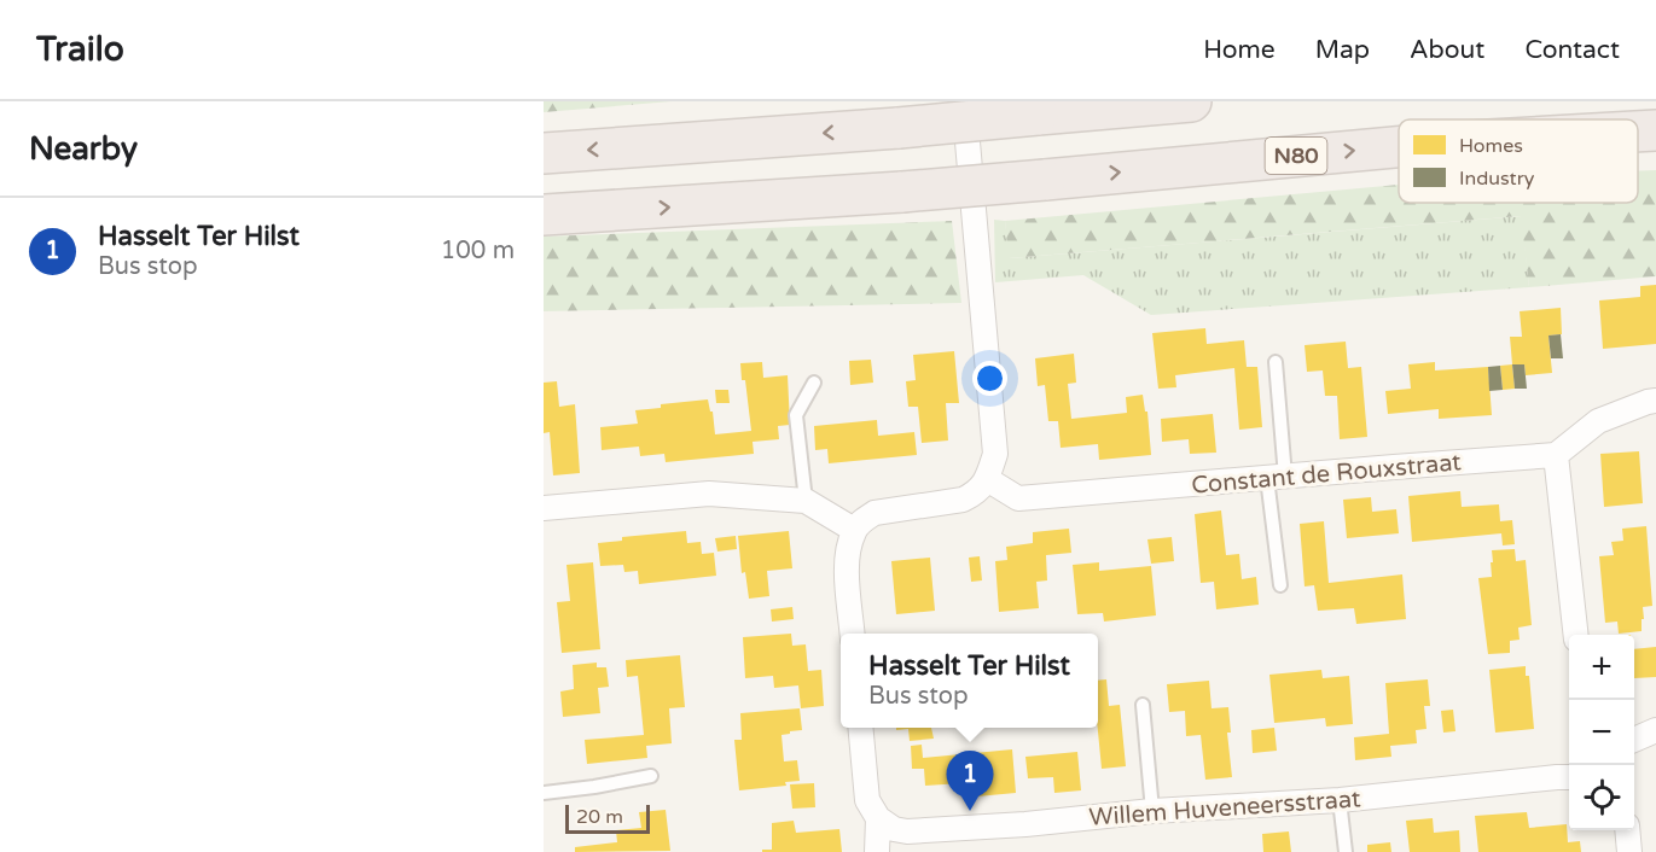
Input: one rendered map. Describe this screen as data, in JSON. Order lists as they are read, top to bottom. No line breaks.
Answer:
{"streets":{"highway":["N80"],"street":["Constant de Rouxstraat","Willem Huveneersstraat"]},"legend":["Homes","Industry"],"scale_bar":"20 m","page":{"header":"Trailo","nav":["Home","Map","About","Contact"],"heading":"Nearby","list":[{"mark":"1","name":"Hasselt Ter Hilst","note":"Bus stop","value":"100 m"}],"popup":["Hasselt Ter Hilst","Bus stop"],"map_buttons":["+","−"],"pins":"1","scale":"20 m"}}
